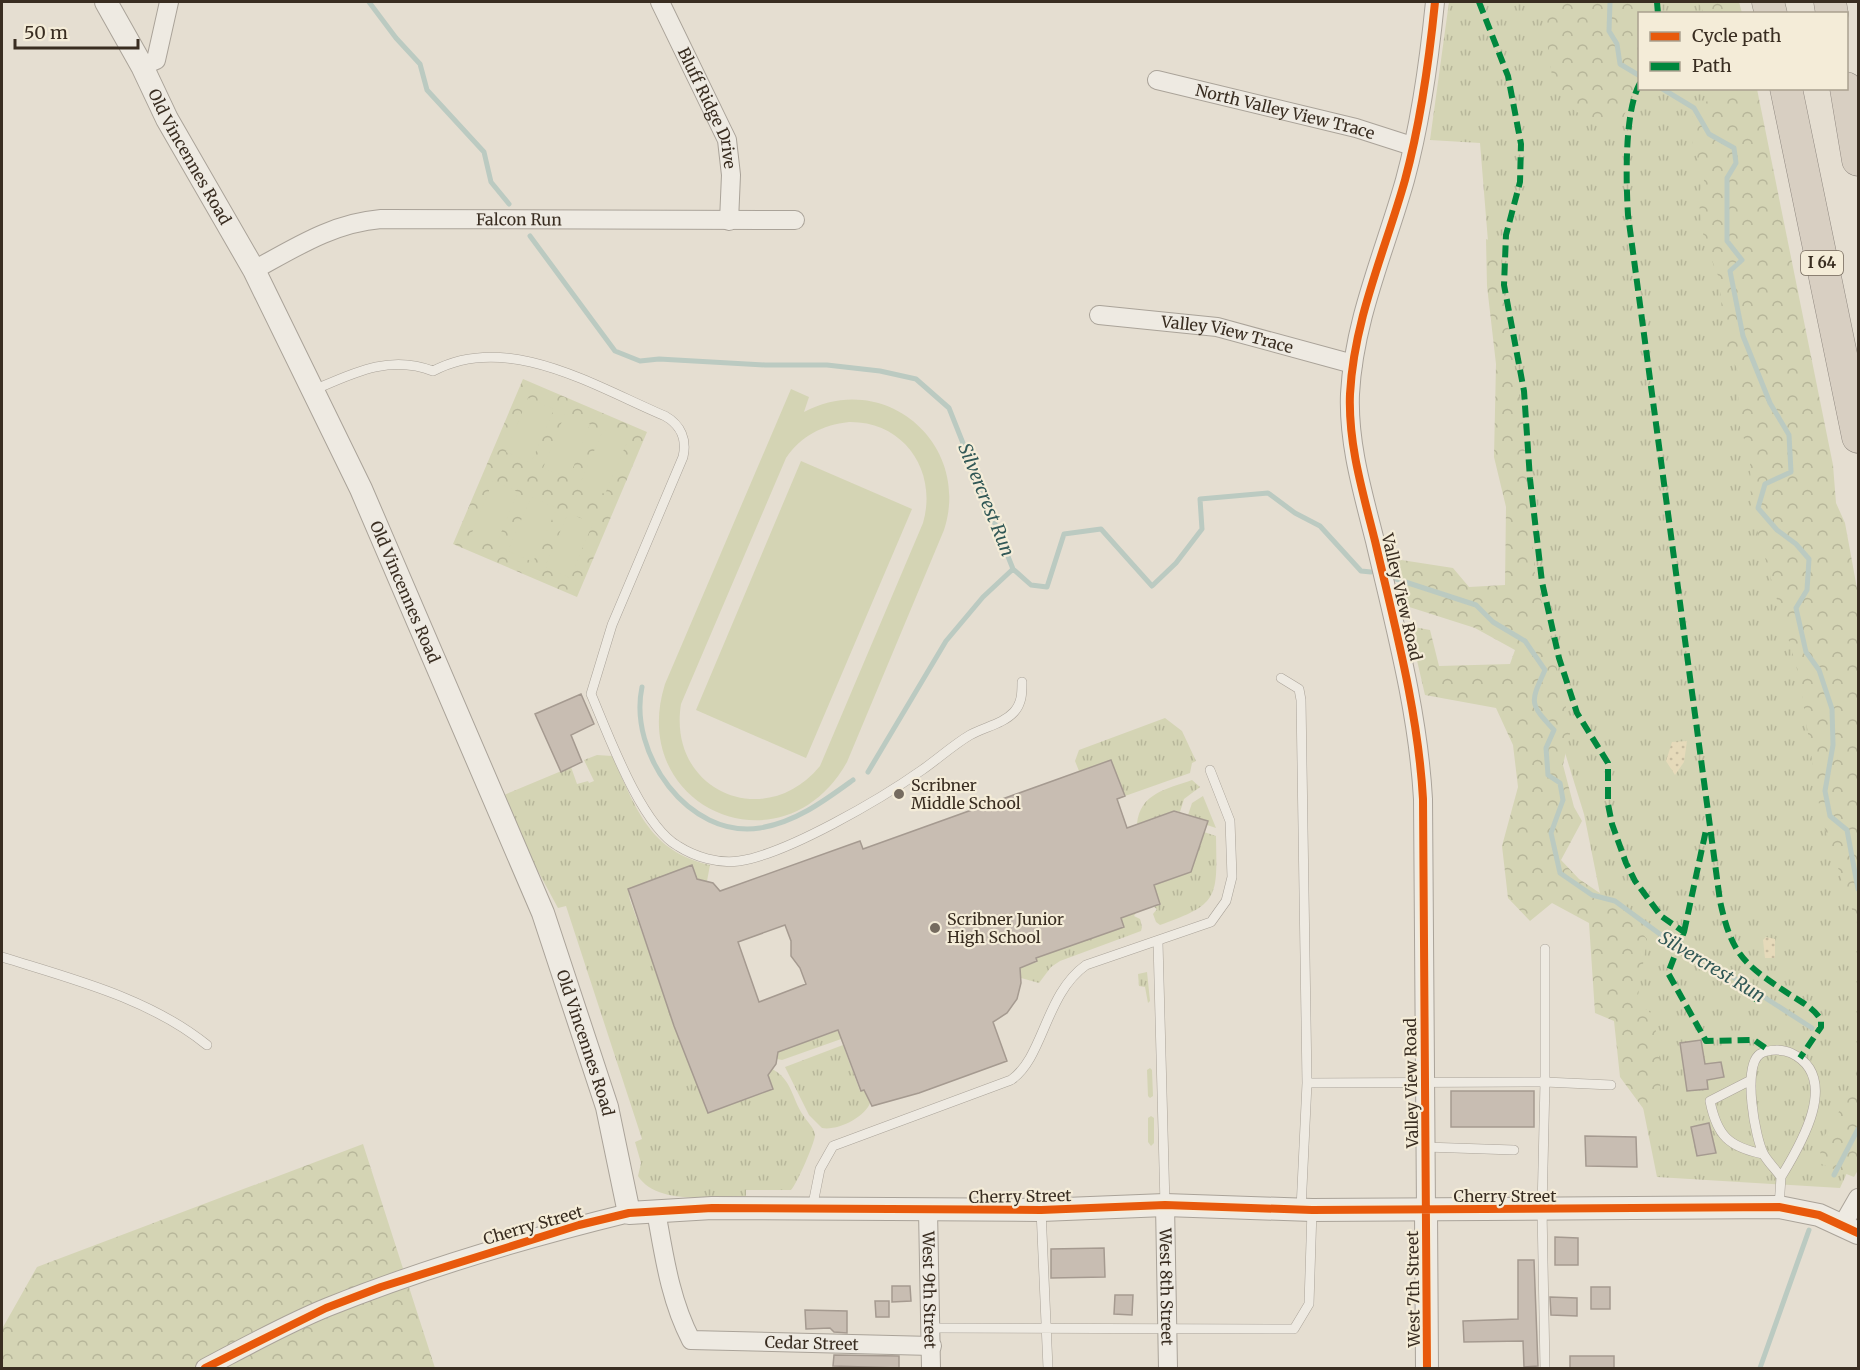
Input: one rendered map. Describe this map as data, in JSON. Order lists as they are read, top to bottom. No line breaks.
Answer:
{"streets":{"highway":["I 64"],"street":["Bluff Ridge Drive","North Valley View Trace","Old Vincennes Road","Falcon Run","Valley View Trace","Valley View Road","Cherry Street","West 8th Street","West 9th Street","West 7th Street","Cedar Street"]},"crossings":[["Bluff Ridge Drive","Falcon Run"],["North Valley View Trace","Valley View Road"],["Old Vincennes Road","Falcon Run"],["Old Vincennes Road","Cherry Street"],["Valley View Trace","Valley View Road"],["Valley View Road","Cherry Street"],["Valley View Road","West 7th Street"],["Cherry Street","West 8th Street"],["Cherry Street","West 9th Street"],["Cherry Street","West 7th Street"],["Cherry Street","Cedar Street"],["West 9th Street","Cedar Street"]],"water":["Silvercrest Run"],"places":["Scribner Middle School","Scribner Junior High School"],"legend":["Cycle path","Path"],"scale_bar":"50 m"}
